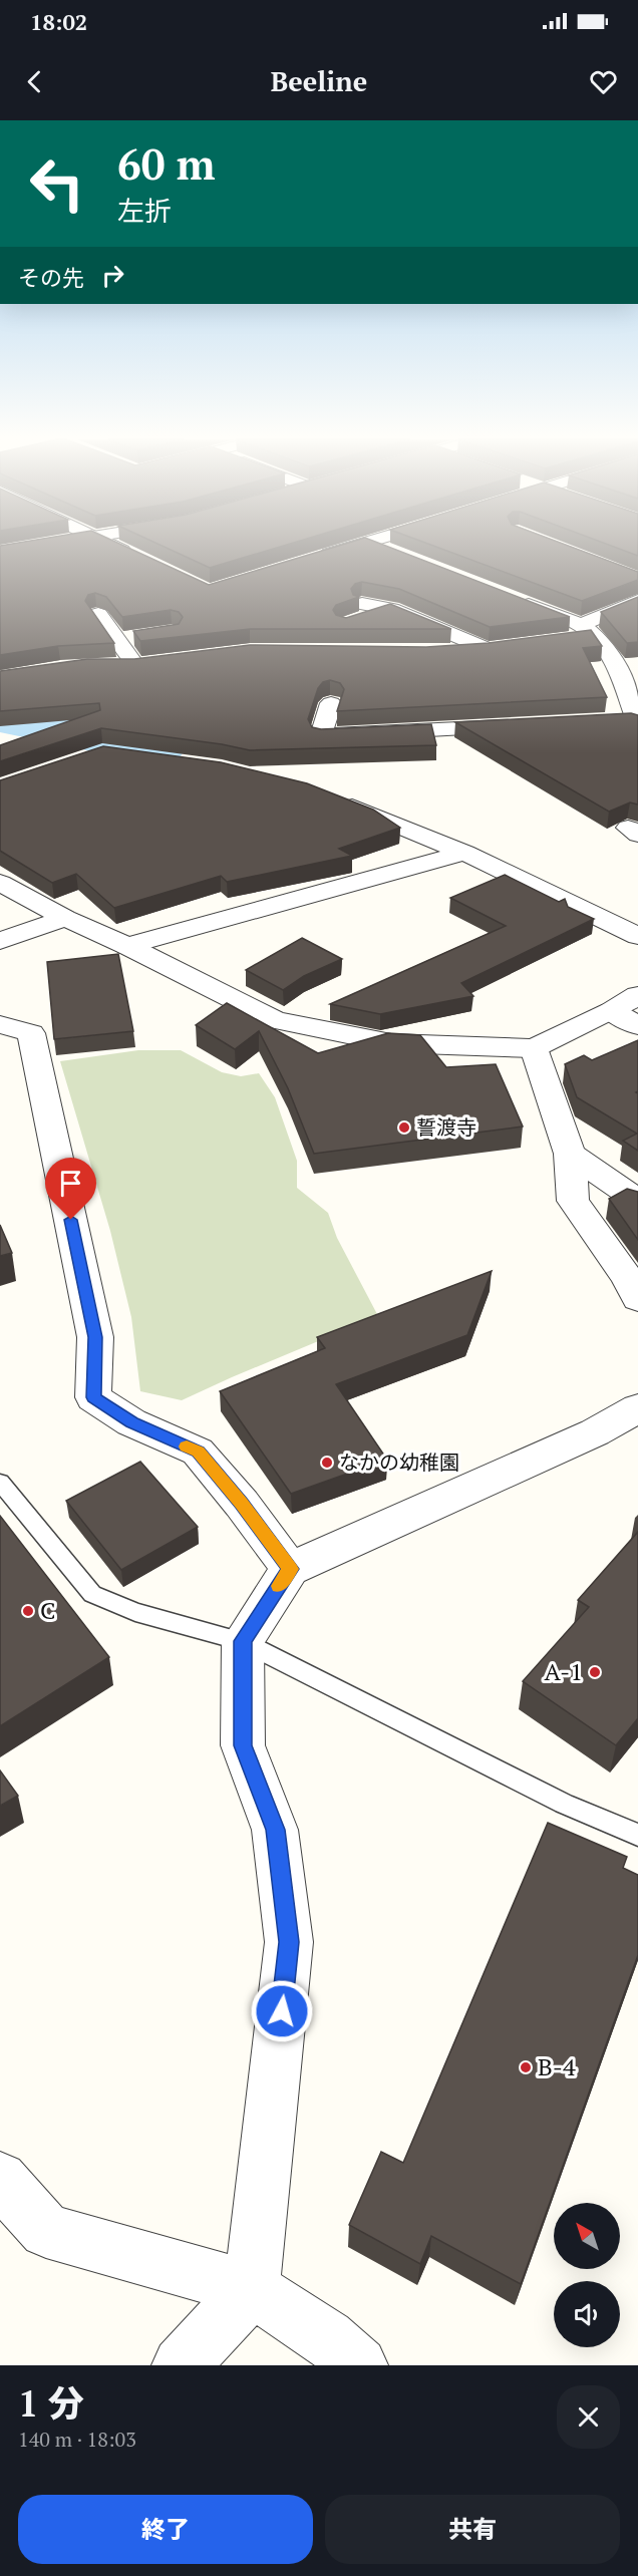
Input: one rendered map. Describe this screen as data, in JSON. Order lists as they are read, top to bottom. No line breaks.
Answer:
{"places":["誓渡寺","なかの幼稚園","C","A-1","B-4"],"north":"top left","page":{"status":"18:02","header":"Beeline","turn":["60 m","左折"],"then":"その先","heading":["1 分","140 m · 18:03"],"buttons":["終了","共有"]}}
